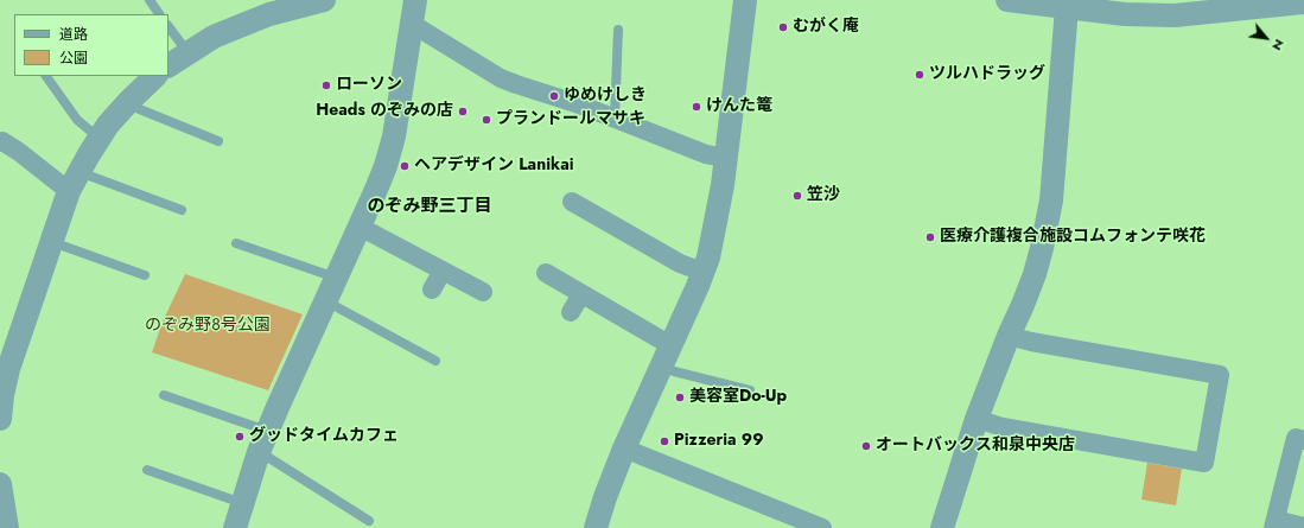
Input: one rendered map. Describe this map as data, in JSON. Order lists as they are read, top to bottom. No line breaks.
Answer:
{"districts":["のぞみ野三丁目"],"parks":["のぞみ野８号公園"],"places":["むがく庵","ツルハドラッグ","ローソン","ゆめけしき","けんた篭","Heads のぞみの店","プランドールマサキ","ヘアデザイン Lanikai","笠沙","医療介護複合施設コムフォンテ咲花","美容室Do-Up","グッドタイムカフェ","Pizzeria 99","オートバックス和泉中央店"],"legend":["道路","公園"],"north":"bottom right"}
